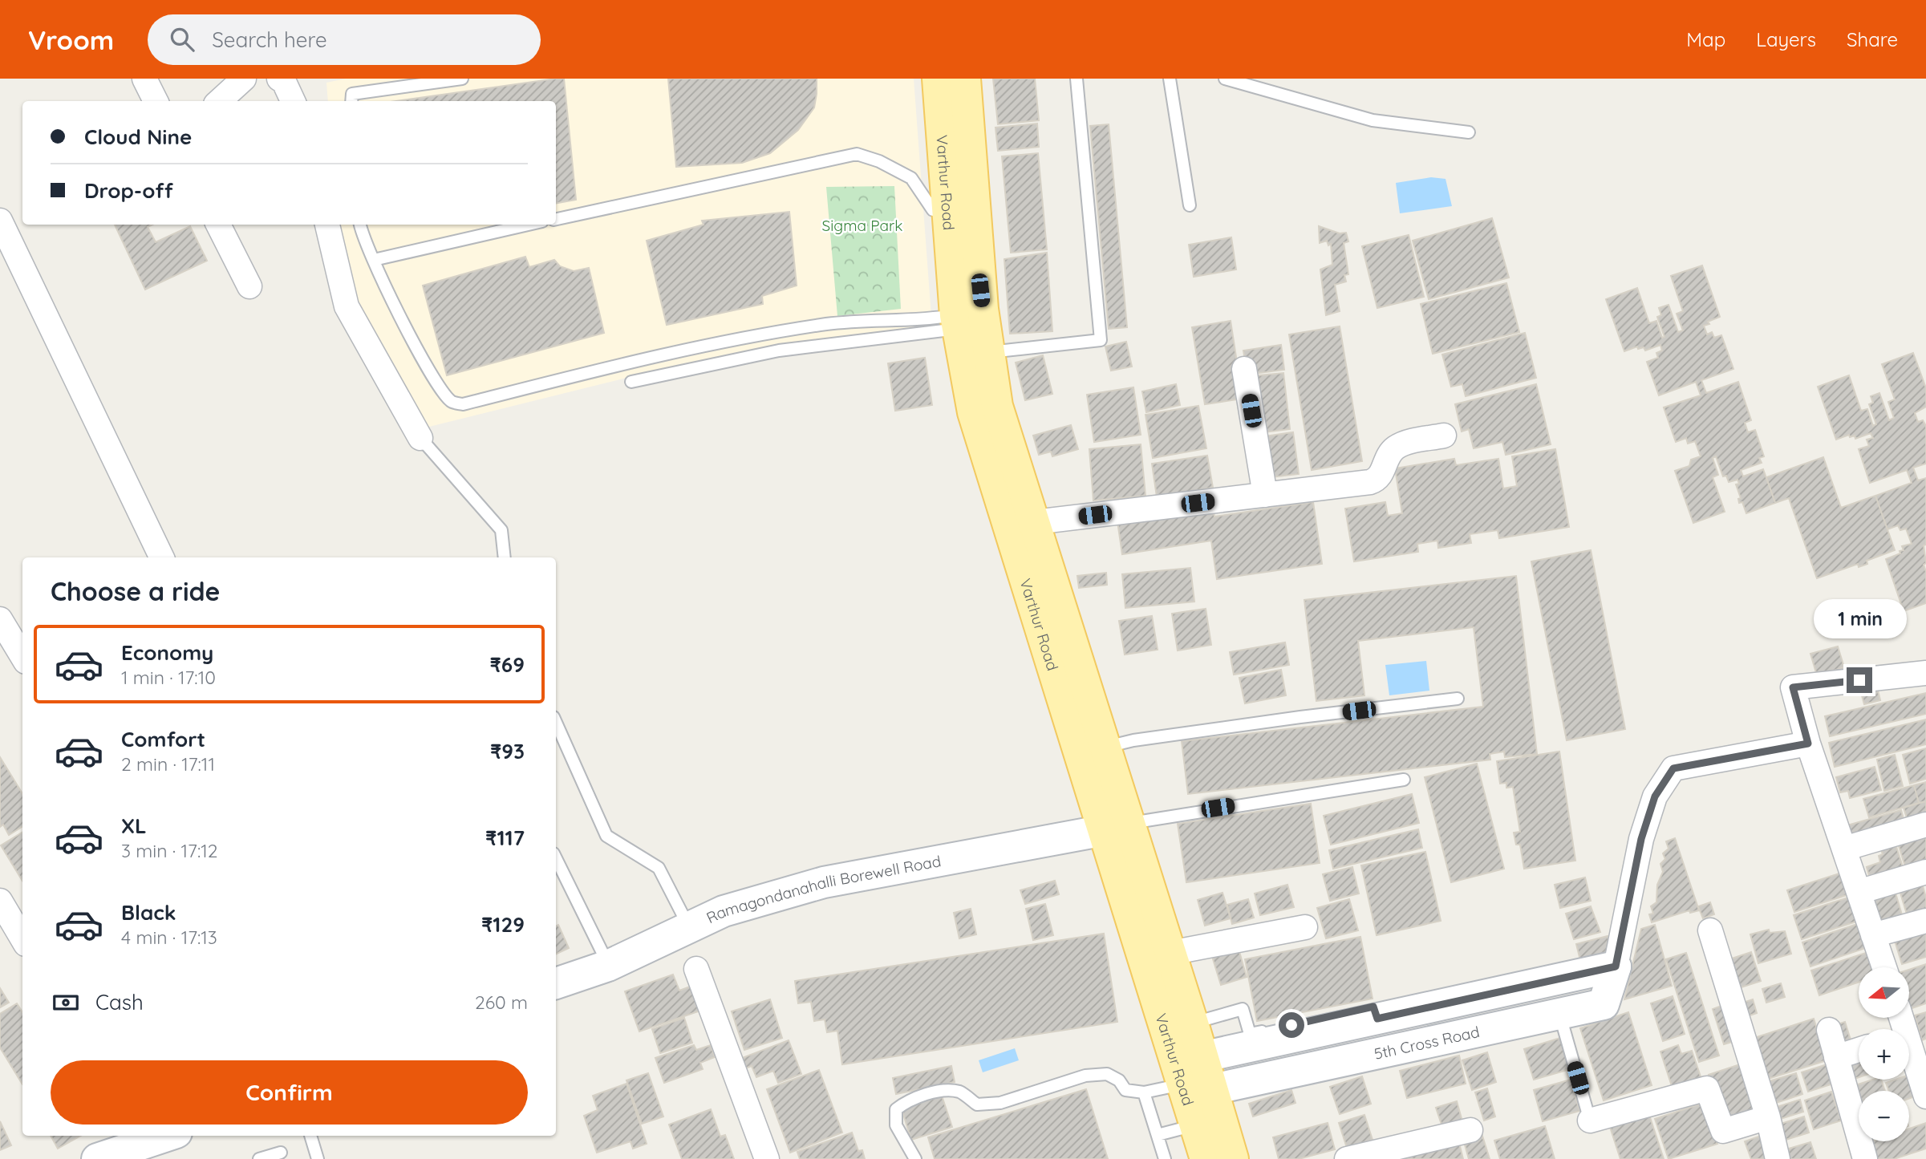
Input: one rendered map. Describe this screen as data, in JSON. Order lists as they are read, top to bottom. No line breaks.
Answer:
{"streets":{"main road":["Varthur Road"],"street":["Ramagondanahalli Borewell Road","5th Cross Road"]},"crossings":[["Varthur Road","Ramagondanahalli Borewell Road"],["Varthur Road","5th Cross Road"]],"parks":["Sigma Park"],"north":"left","page":{"header":"Vroom","search":"Search here","nav":["Map","Layers","Share"],"banner":["Cloud Nine","Drop-off"],"heading":"Choose a ride","bubble":"1 min","list":[{"name":"Economy","note":"1 min · 17:10","value":"₹69"},{"name":"Comfort","note":"2 min · 17:11","value":"₹93"},{"name":"XL","note":"3 min · 17:12","value":"₹117"},{"name":"Black","note":"4 min · 17:13","value":"₹129"}],"map_buttons":["+","−"],"pay":["Cash","260 m"],"buttons":"Confirm"}}
